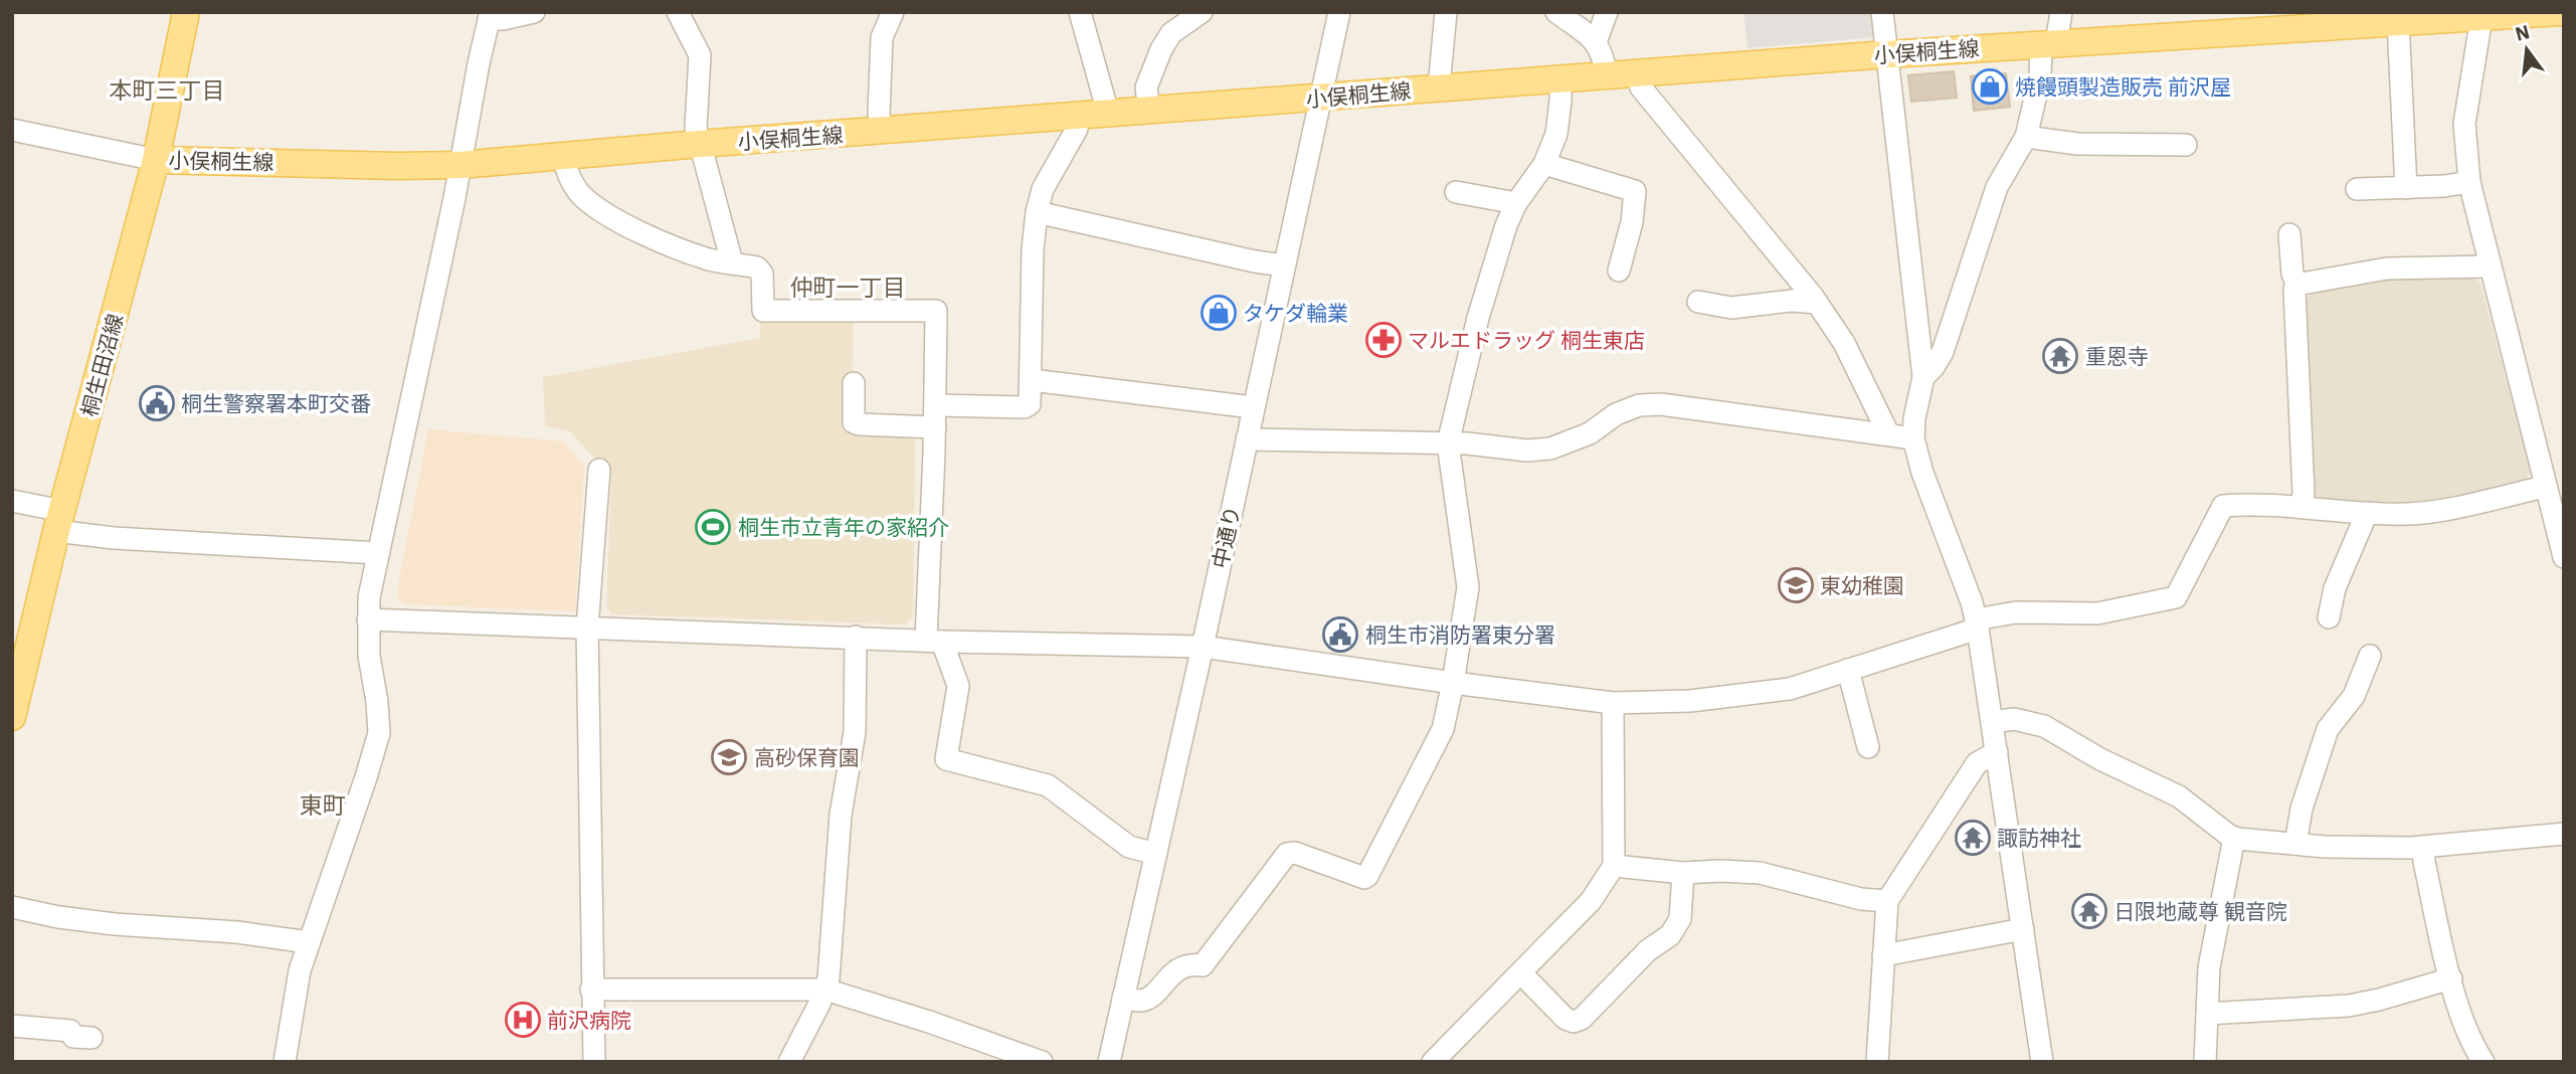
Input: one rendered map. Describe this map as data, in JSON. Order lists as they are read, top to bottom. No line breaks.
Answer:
{"streets":{"main road":["小俣桐生線","桐生田沼線"],"street":["中通り"]},"crossings":[["小俣桐生線","桐生田沼線"],["小俣桐生線","中通り"]],"districts":["本町三丁目","仲町一丁目","東町"],"places":{"shop":["焼饅頭製造販売 前沢屋","タケダ輪業"],"pharmacy":["マルエドラッグ 桐生東店"],"temple":["重恩寺","諏訪神社","日限地蔵尊 観音院"],"public building":["桐生警察署本町交番","桐生市消防署東分署"],"sports":["桐生市立青年の家紹介"],"school or university":["東幼稚園","高砂保育園"],"hospital":["前沢病院"]},"north":"top"}
